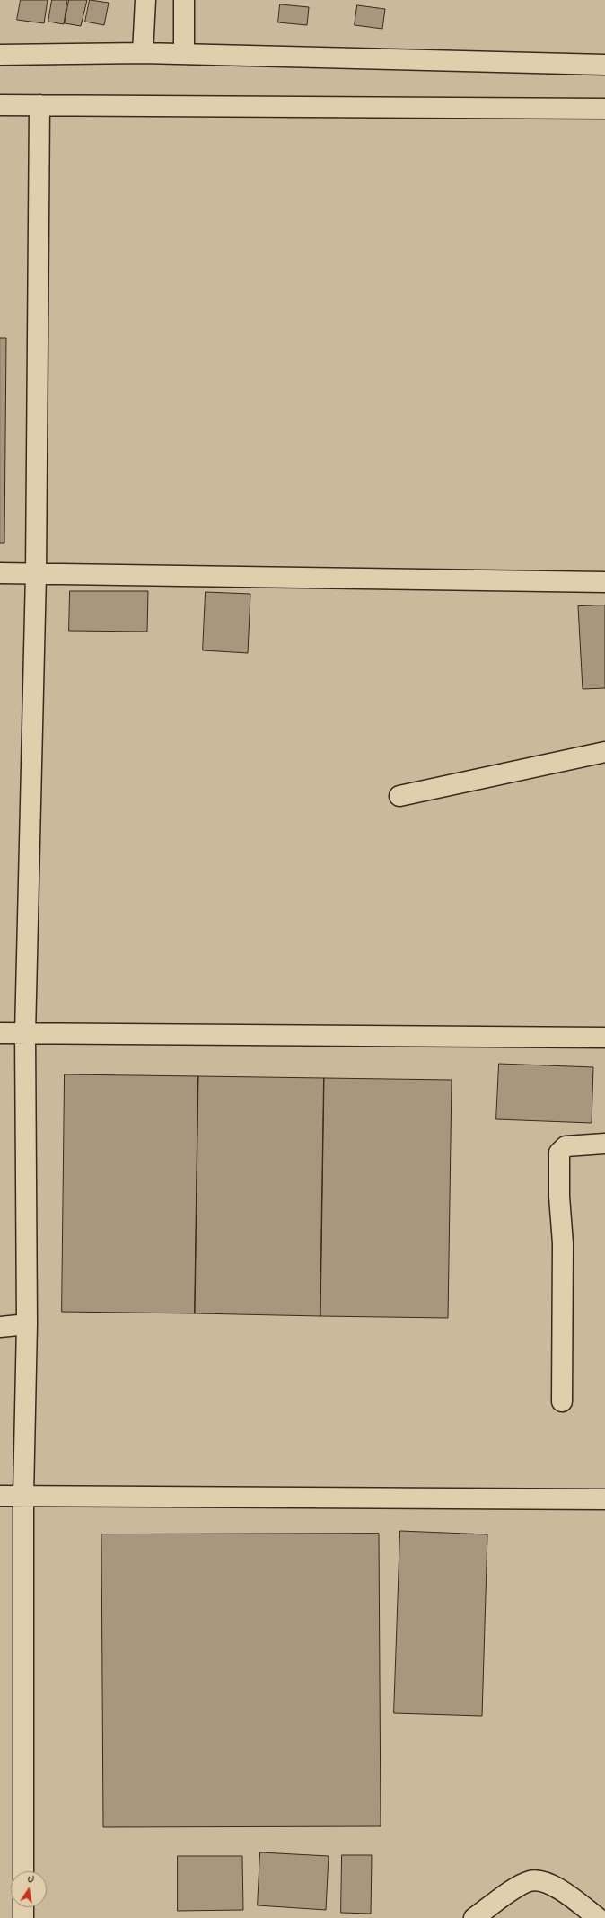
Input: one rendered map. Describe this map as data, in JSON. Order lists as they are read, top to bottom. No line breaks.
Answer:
{"north":"top"}
